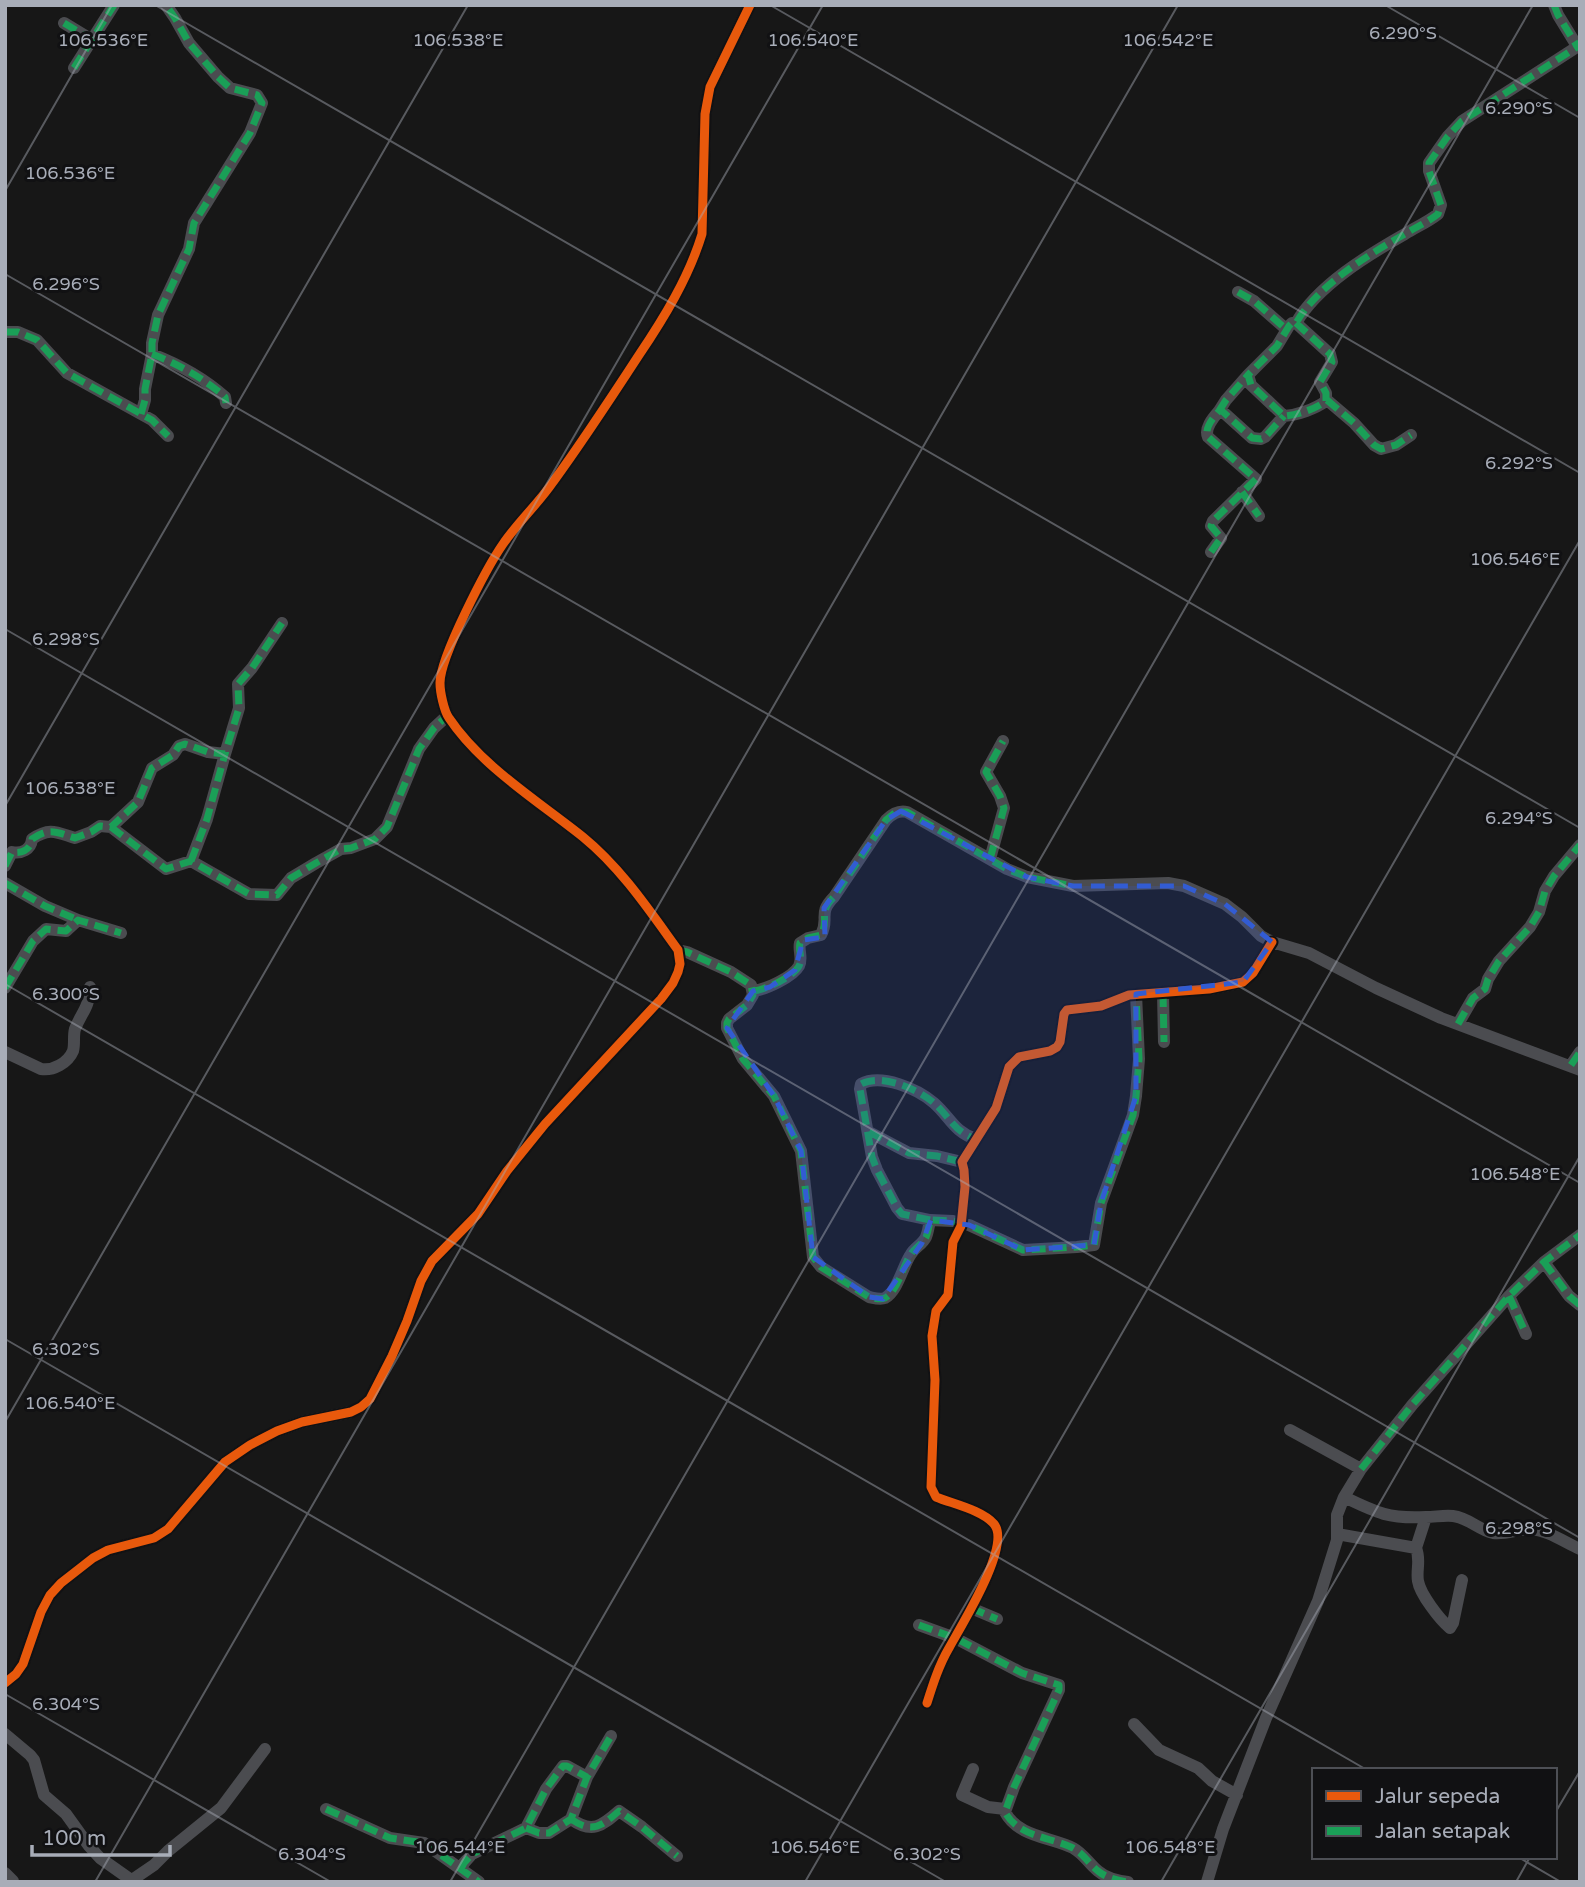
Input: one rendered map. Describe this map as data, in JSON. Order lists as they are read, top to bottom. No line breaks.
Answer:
{"legend":["Jalur sepeda","Jalan setapak"],"scale_bar":"100 m","coordinates":["6.290°S","106.538°E","106.540°E","106.542°E","106.536°E","6.296°S","6.292°S","106.546°E","6.298°S","6.294°S","6.300°S","106.548°E","6.302°S","6.304°S","106.544°E"]}
